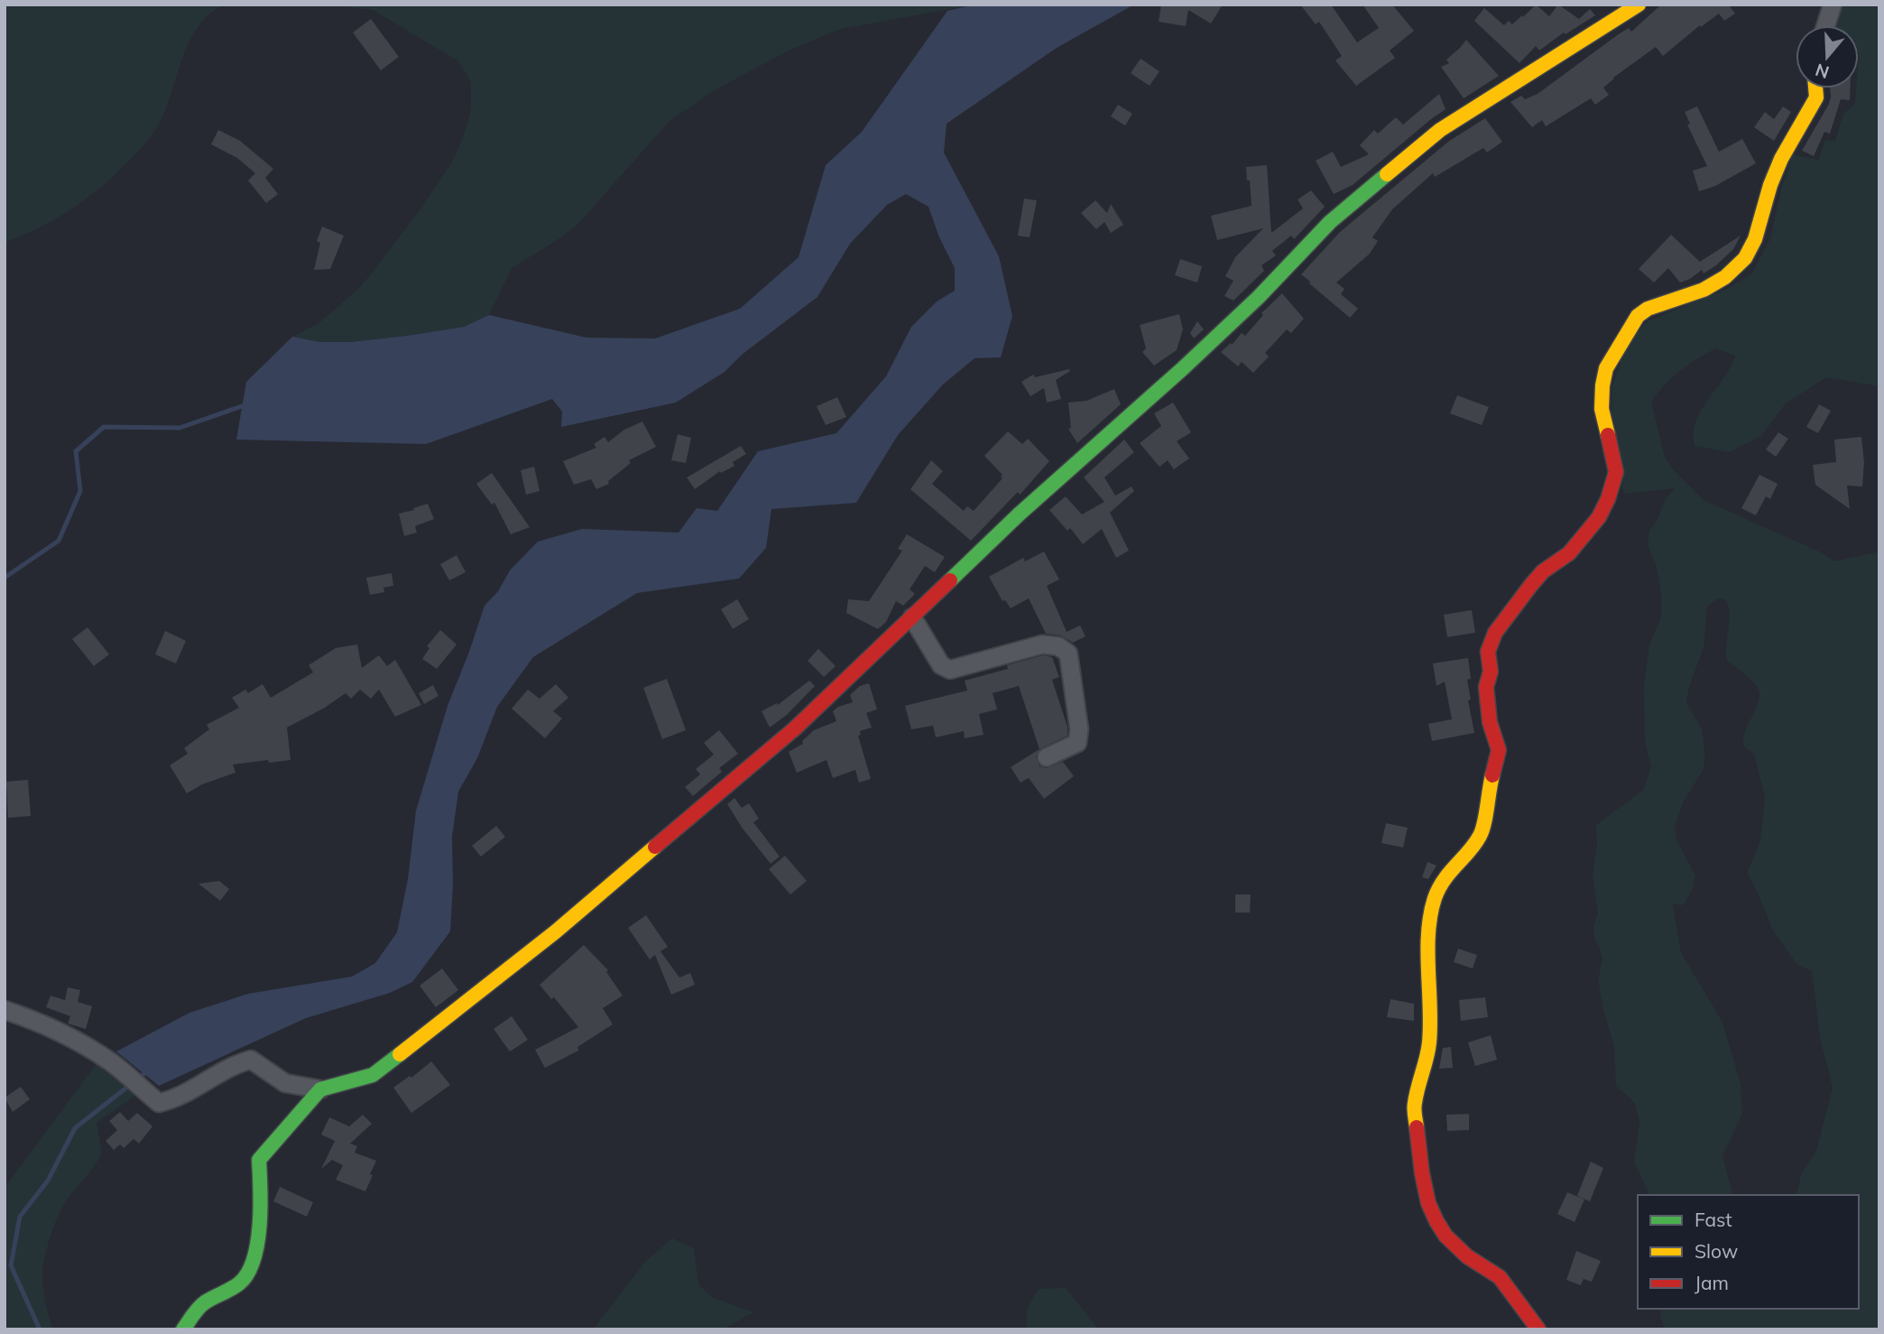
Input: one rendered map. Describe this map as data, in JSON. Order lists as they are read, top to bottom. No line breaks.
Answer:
{"legend":["Fast","Slow","Jam"],"north":"bottom"}
